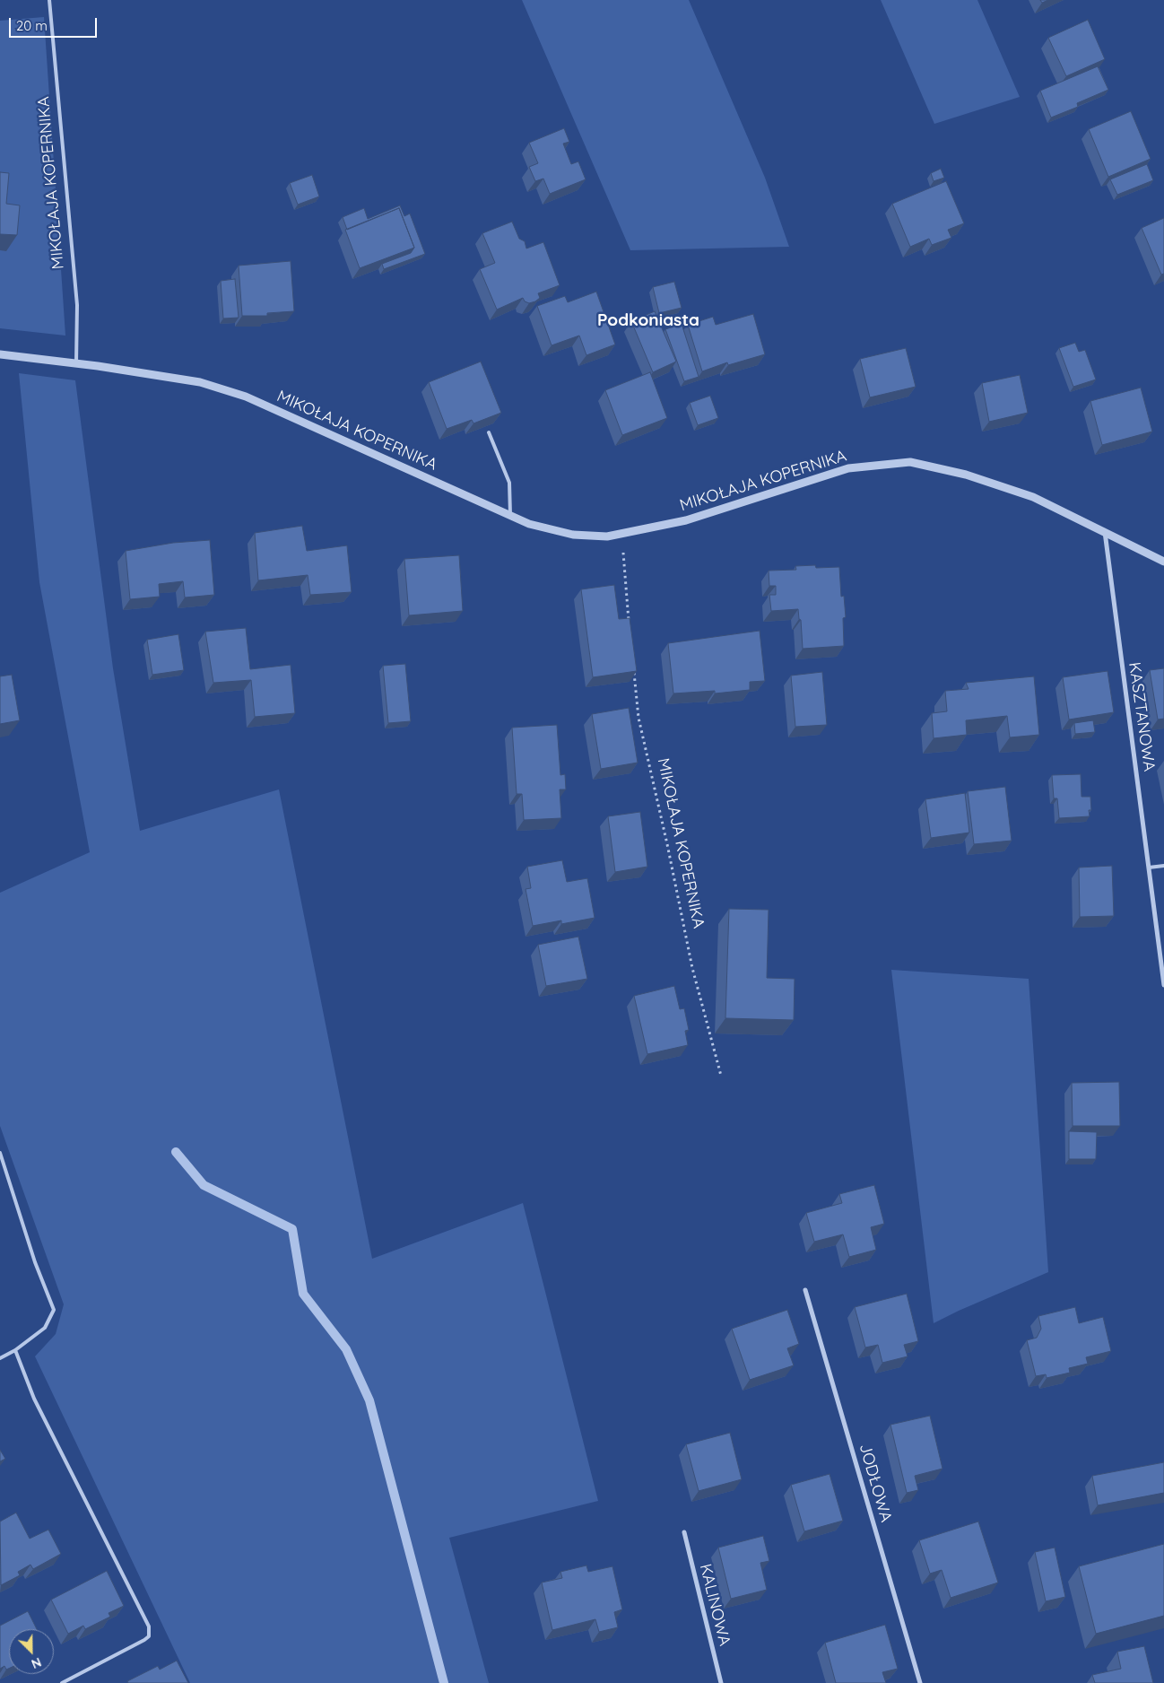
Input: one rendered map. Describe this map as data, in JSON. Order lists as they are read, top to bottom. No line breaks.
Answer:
{"streets":{"street":["MIKOŁAJA KOPERNIKA","KASZTANOWA","JODŁOWA","KALINOWA"]},"crossings":[["MIKOŁAJA KOPERNIKA","KASZTANOWA"]],"districts":["Podkoniasta"],"scale_bar":"20 m","north":"bottom right"}
